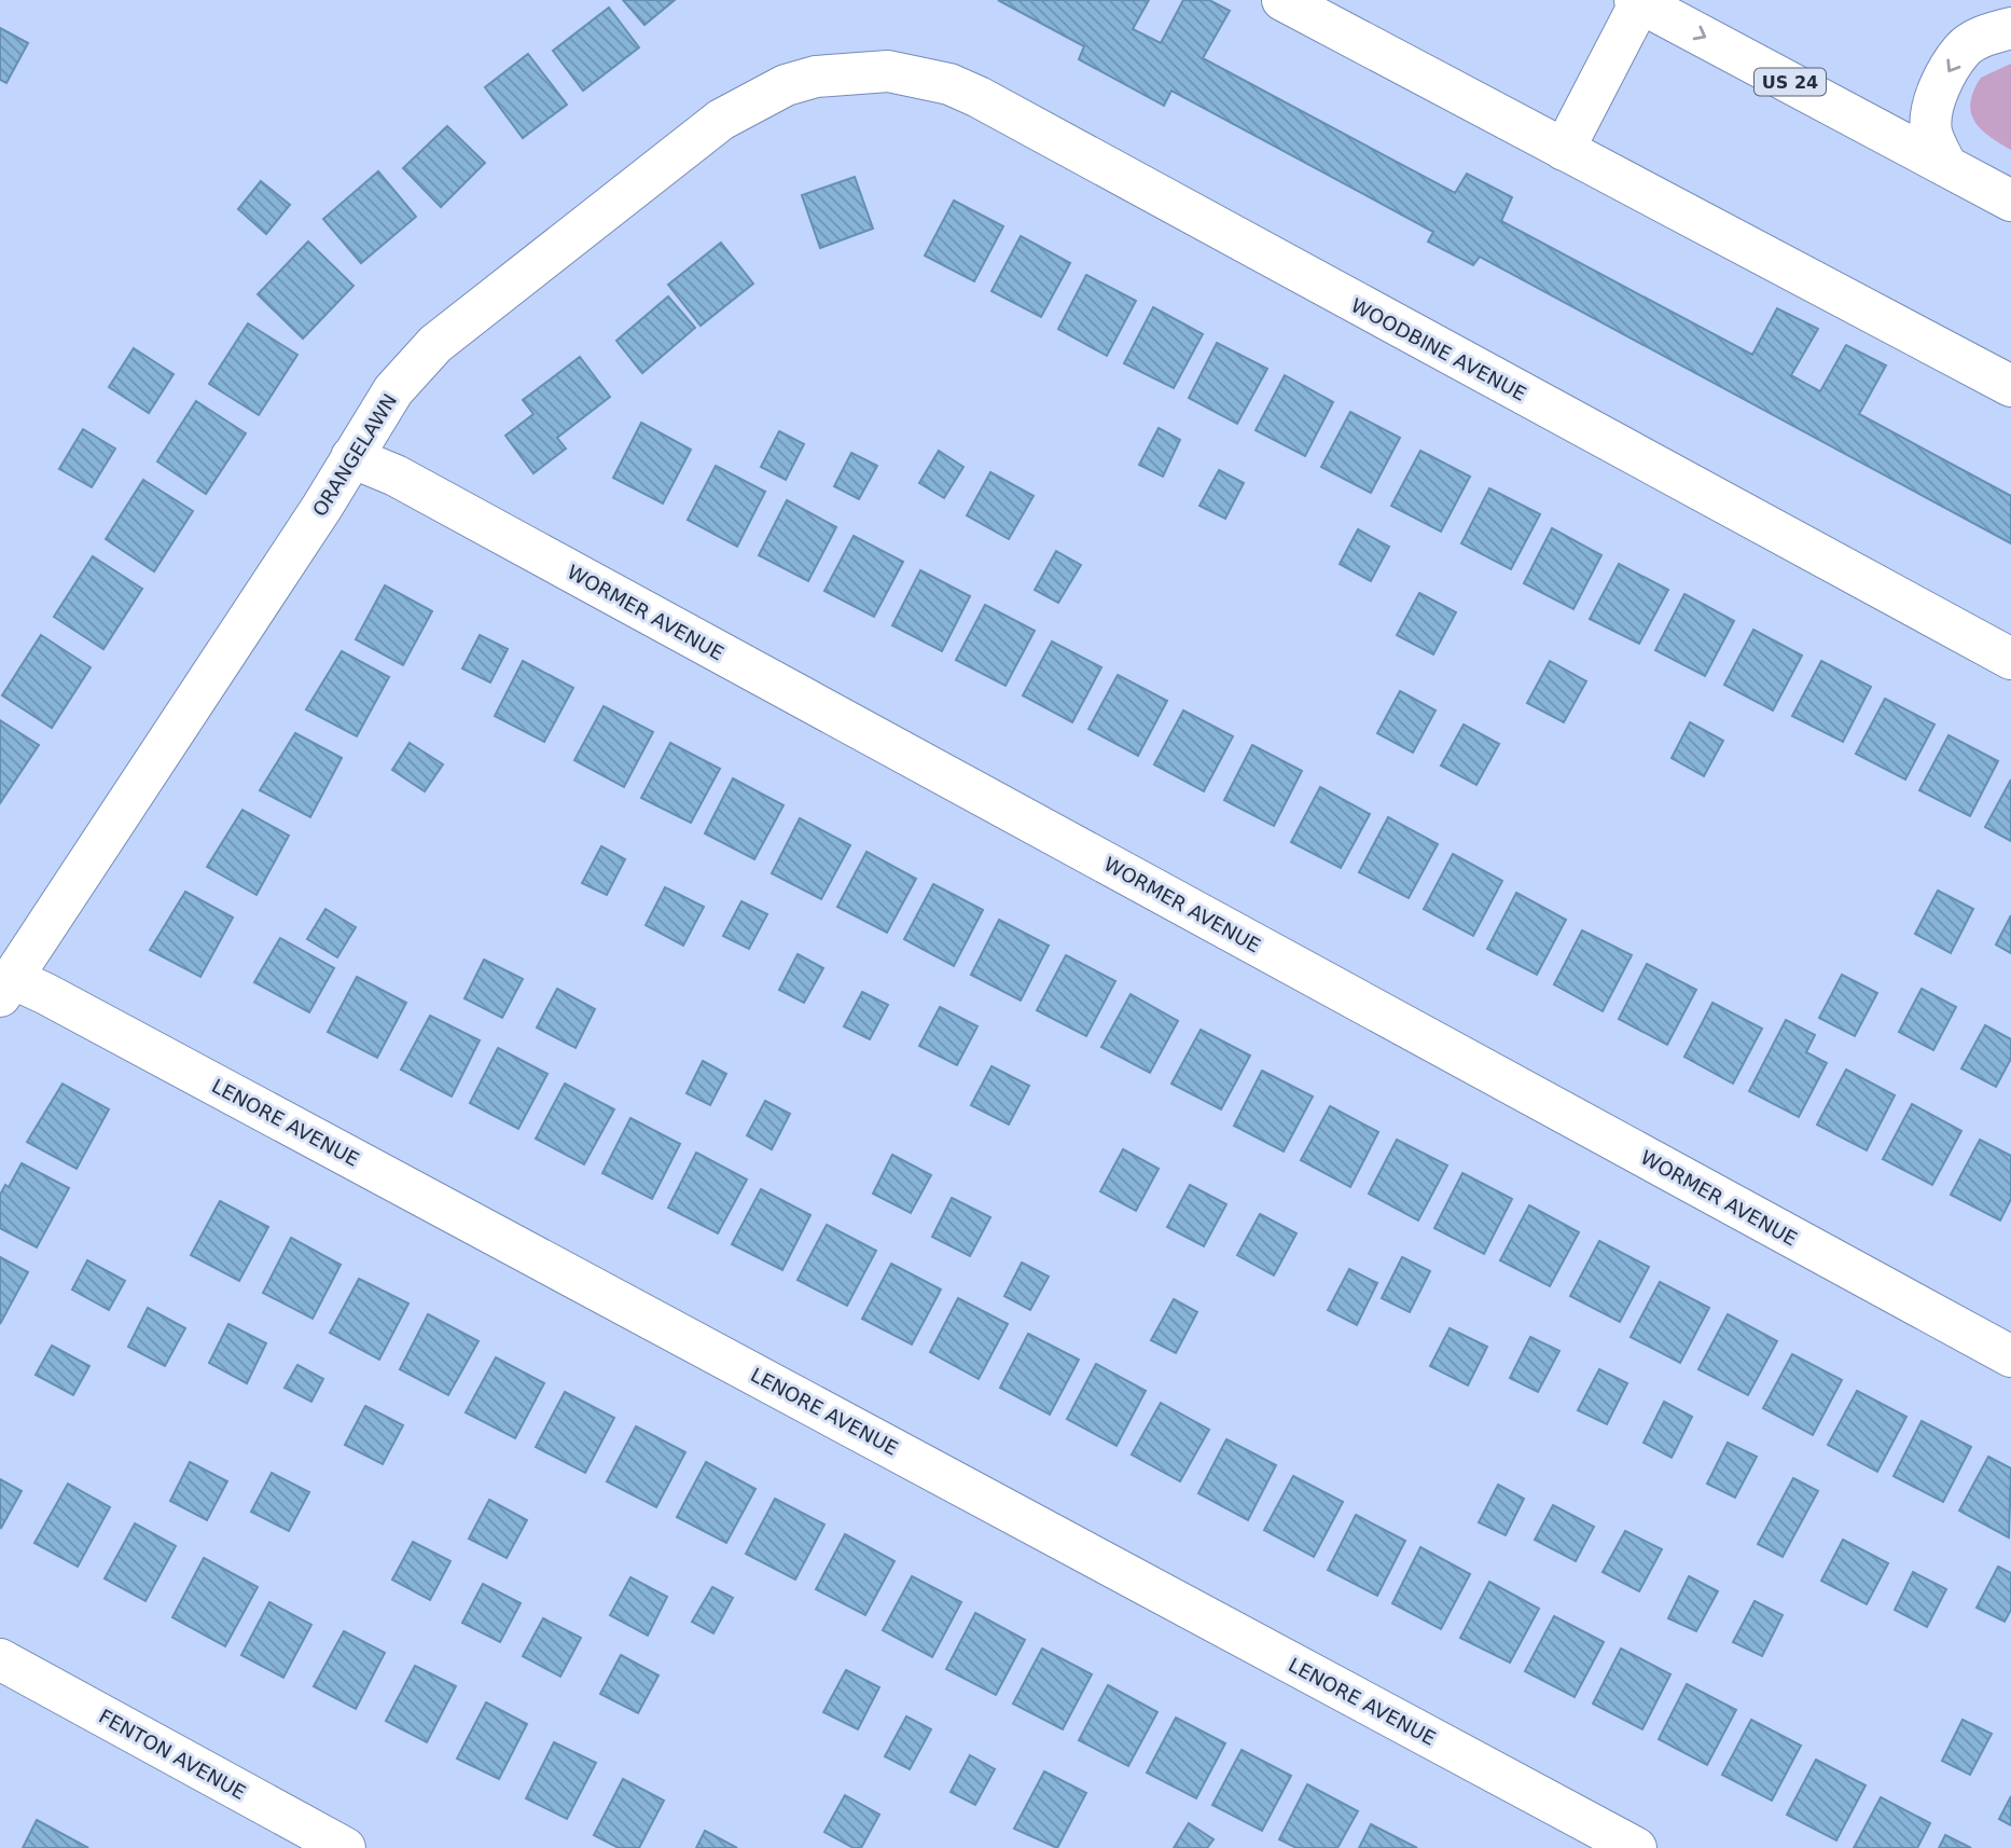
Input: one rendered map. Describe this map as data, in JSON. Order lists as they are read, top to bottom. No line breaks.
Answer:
{"streets":{"street":["US 24","WOODBINE AVENUE","ORANGELAWN","WORMER AVENUE","LENORE AVENUE","FENTON AVENUE"]},"crossings":[["WOODBINE AVENUE","ORANGELAWN"],["ORANGELAWN","WORMER AVENUE"],["ORANGELAWN","LENORE AVENUE"]]}
